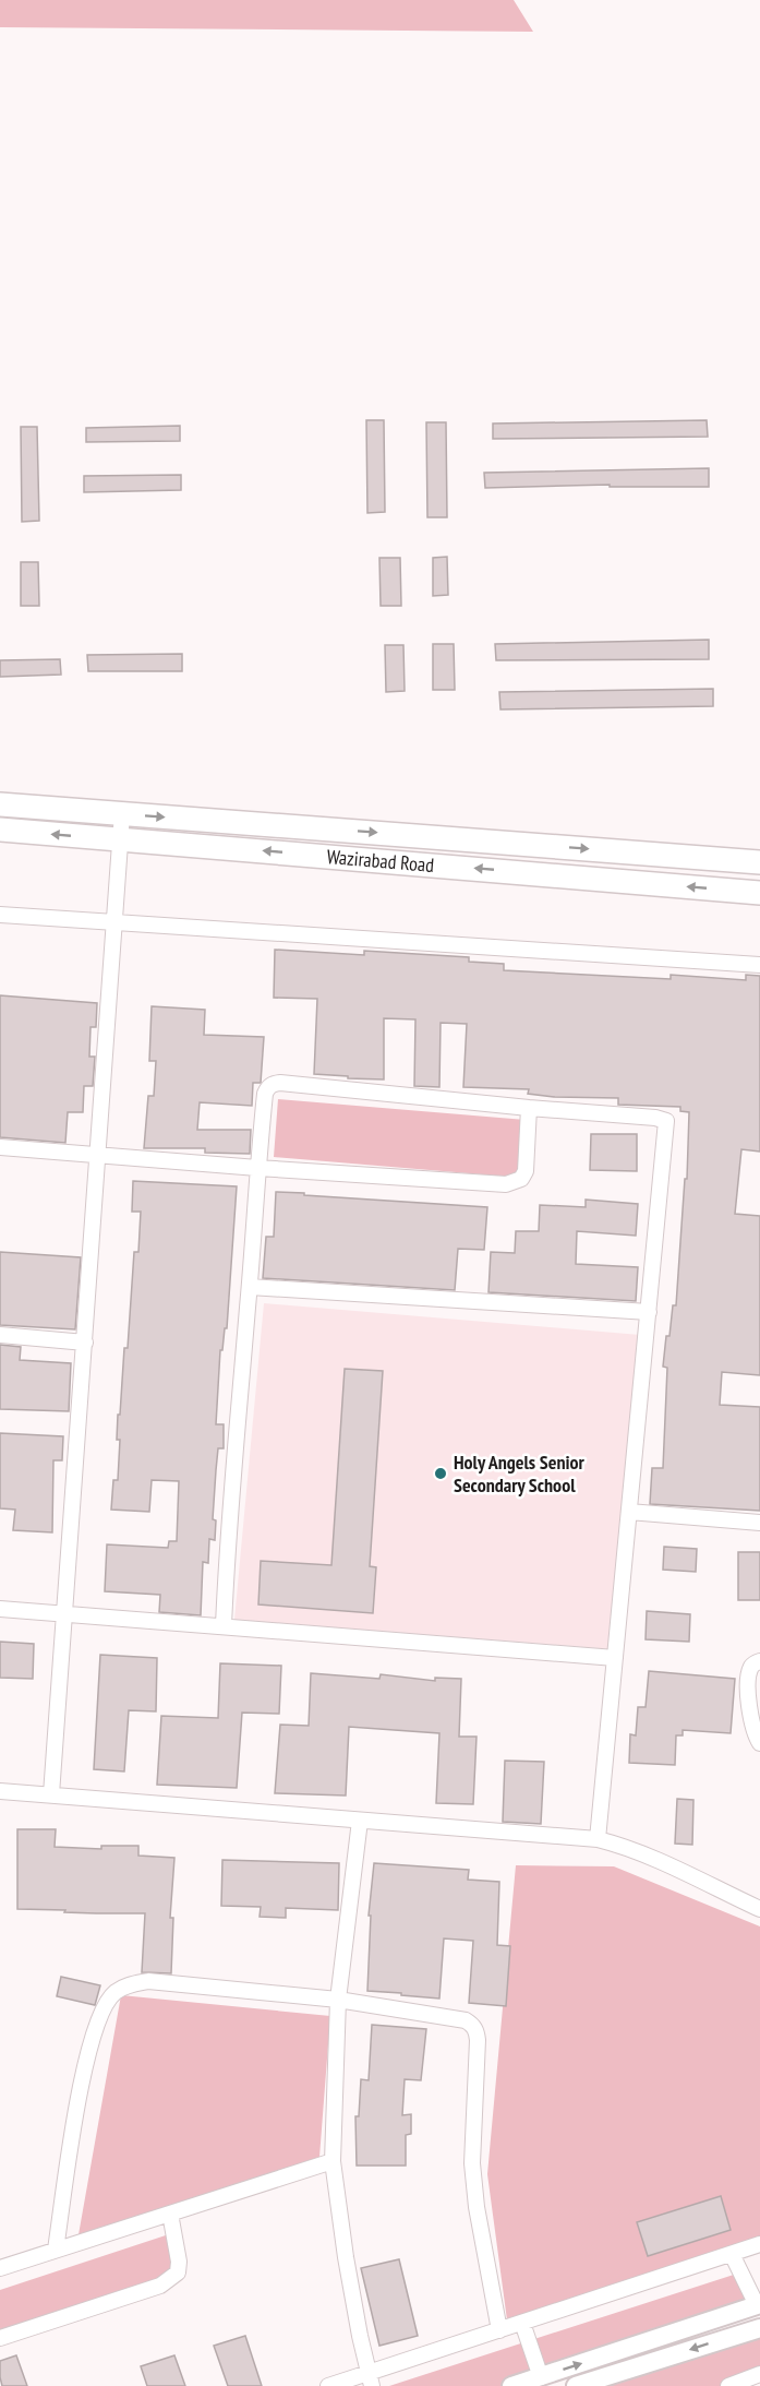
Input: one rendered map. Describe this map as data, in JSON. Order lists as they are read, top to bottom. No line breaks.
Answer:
{"streets":{"highway":["Wazirabad Road"]},"places":["Holy Angels Senior Secondary School"]}
